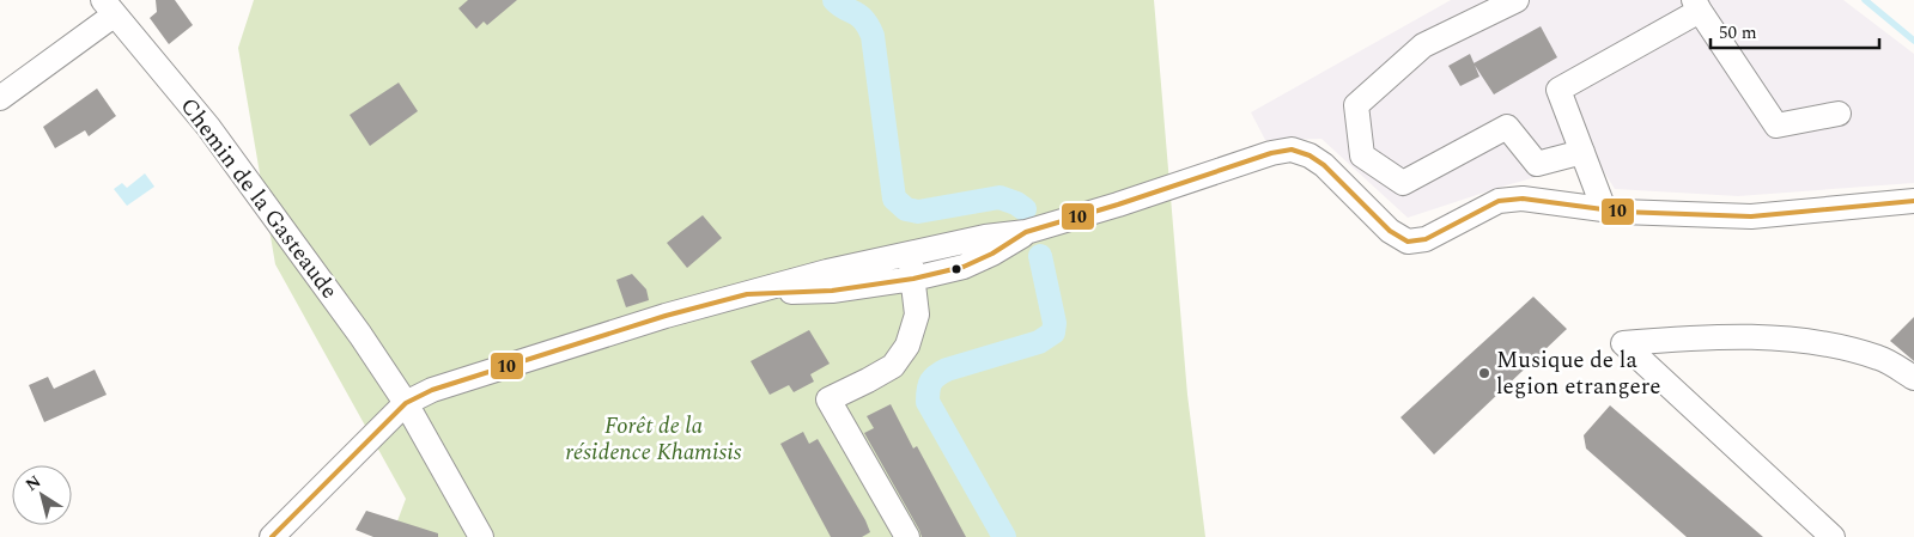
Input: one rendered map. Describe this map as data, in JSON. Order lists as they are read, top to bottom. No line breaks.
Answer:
{"streets":{"street":["Chemin de la Gasteaude"]},"parks":["Forêt de la résidence Khamisis"],"places":["Musique de la legion etrangere"],"lines":["transit line 10"],"scale_bar":"50 m","north":"top left"}
